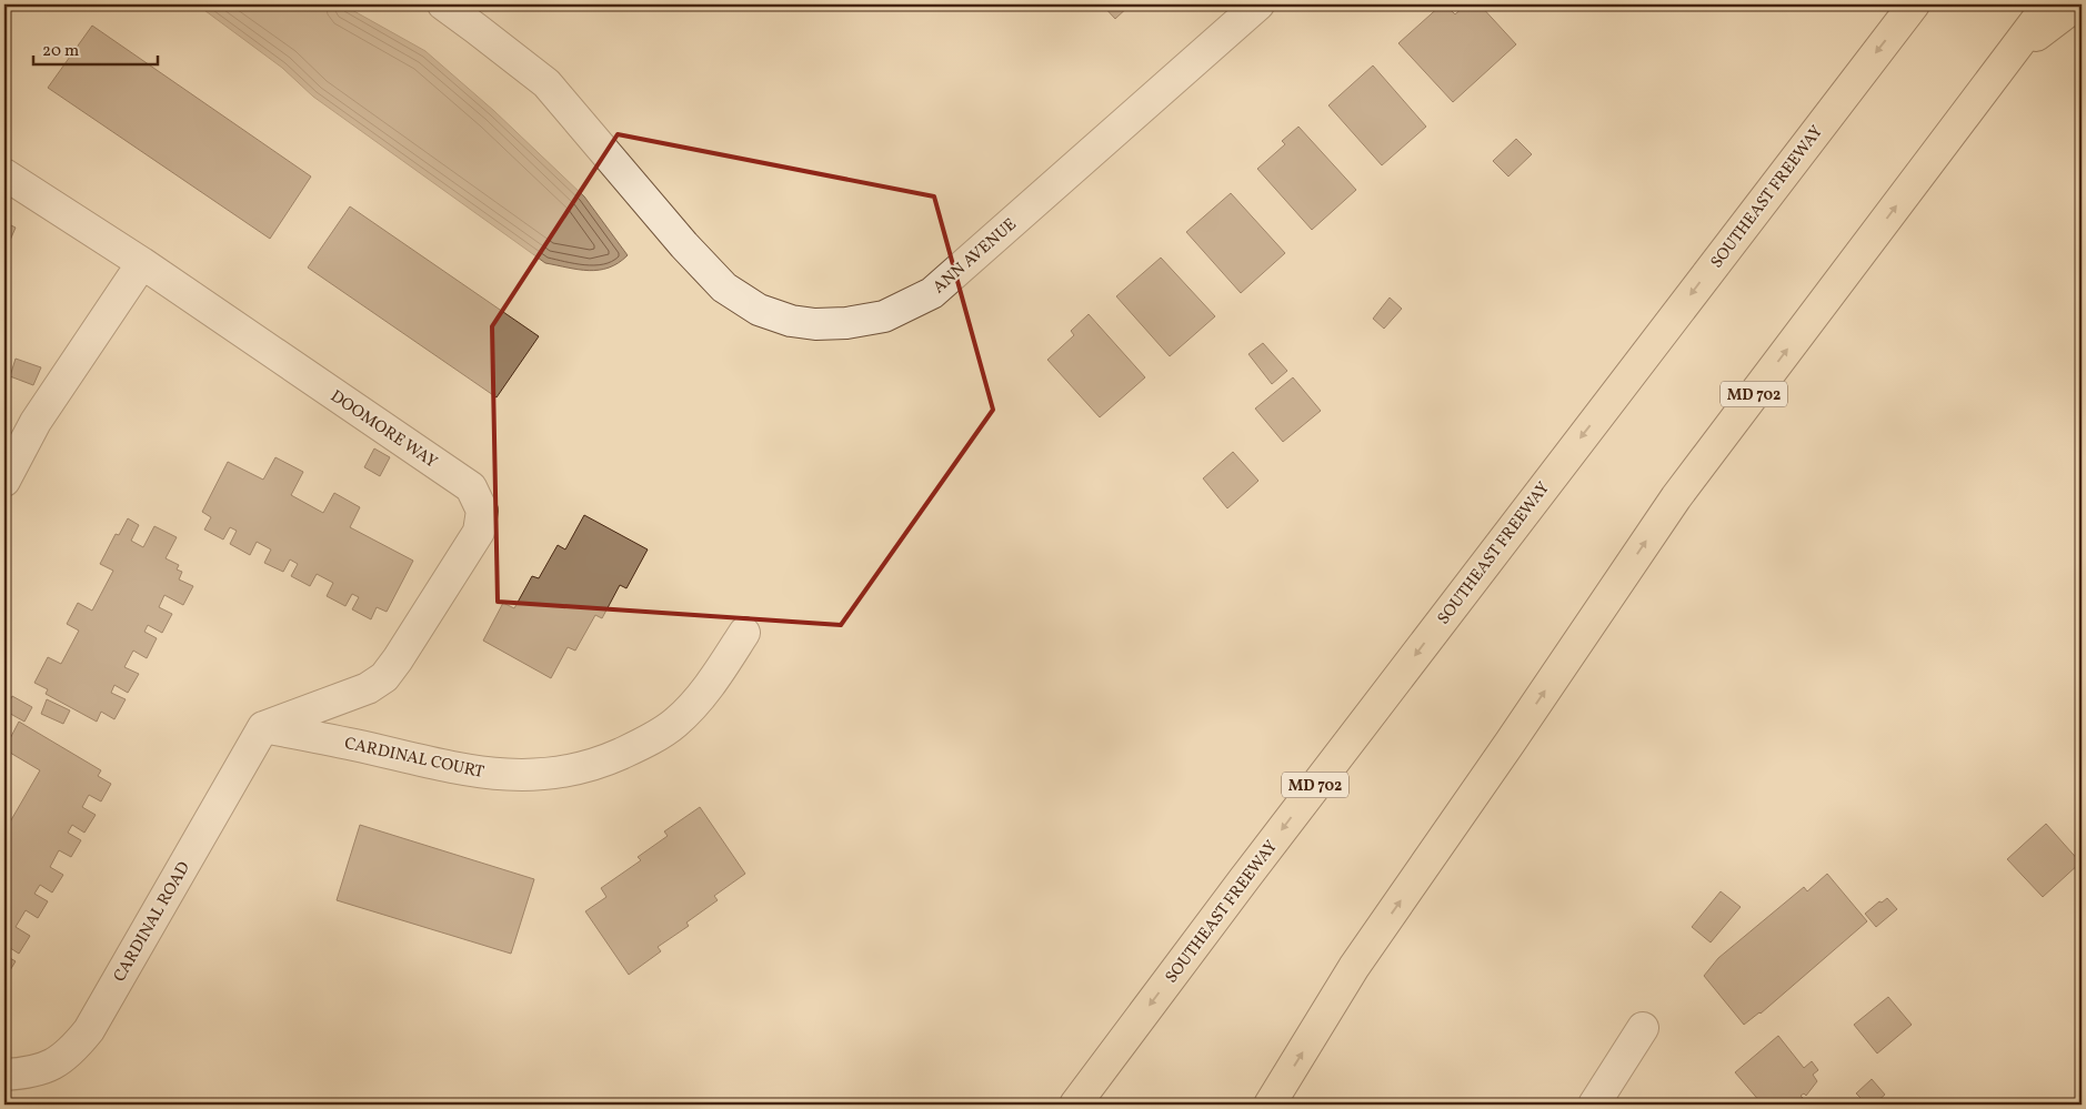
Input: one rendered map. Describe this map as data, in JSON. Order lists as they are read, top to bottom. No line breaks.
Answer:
{"streets":{"highway":["SOUTHEAST FREEWAY","MD 702"],"street":["ANN AVENUE","DOOMORE WAY","CARDINAL COURT","CARDINAL ROAD"]},"crossings":[["DOOMORE WAY","CARDINAL COURT"],["DOOMORE WAY","CARDINAL ROAD"],["CARDINAL COURT","CARDINAL ROAD"]],"scale_bar":"20 m"}
